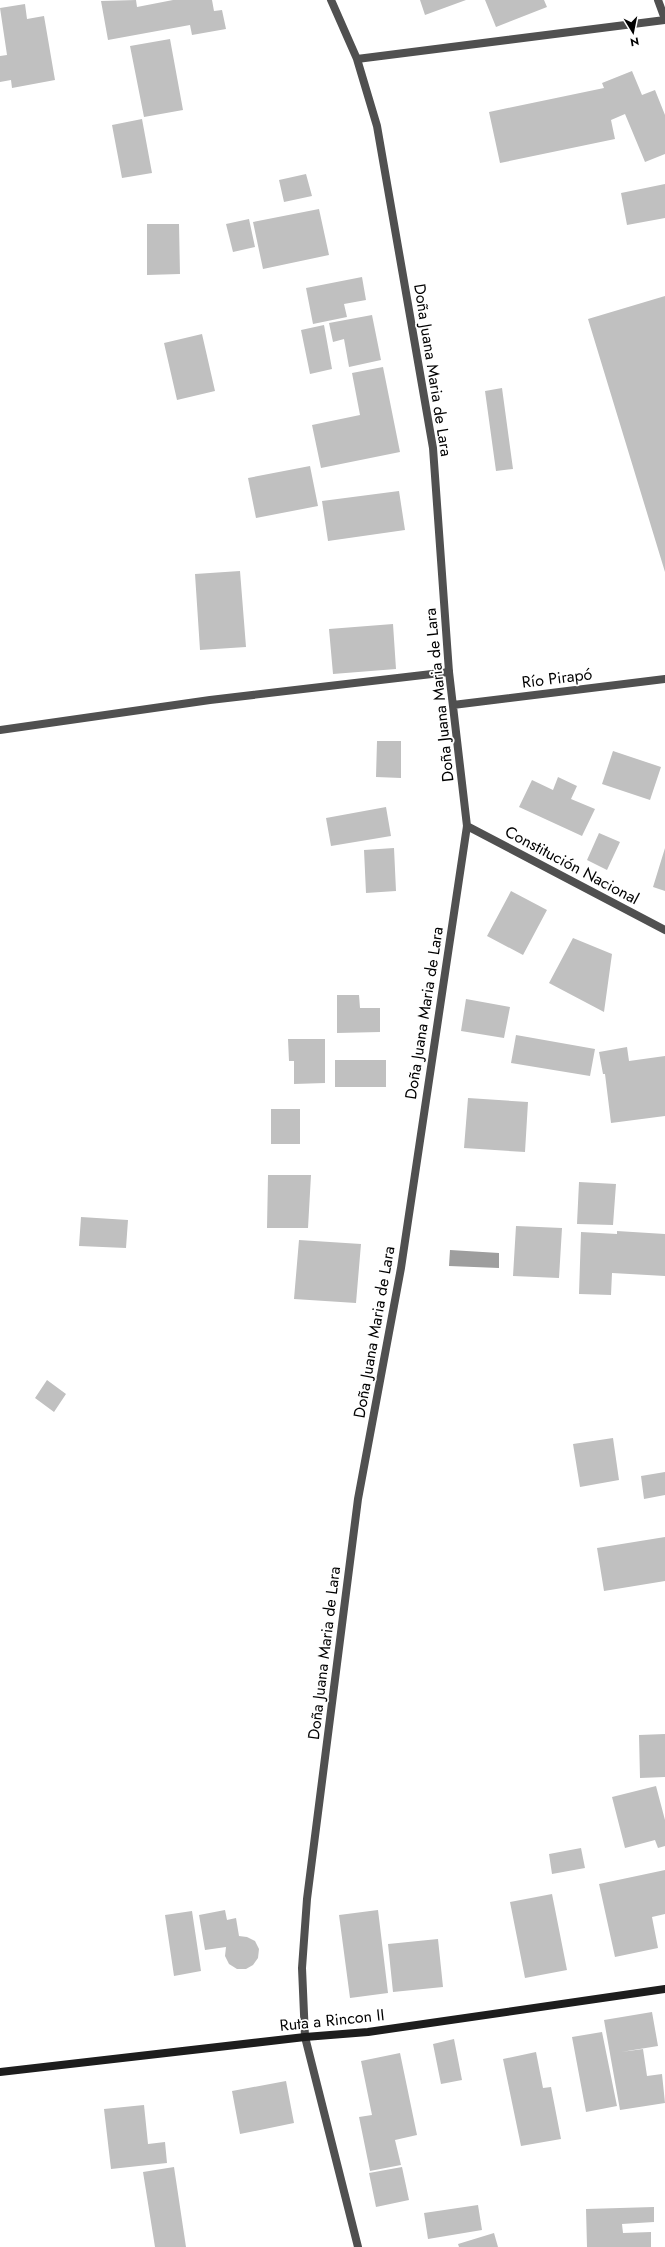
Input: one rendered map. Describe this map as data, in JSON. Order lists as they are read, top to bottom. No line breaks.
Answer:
{"streets":{"street":["Doña Juana Maria de Lara","Río Pirapó","Constitución Nacional","Ruta a Rincon II"]},"crossings":[["Doña Juana Maria de Lara","Río Pirapó"],["Doña Juana Maria de Lara","Constitución Nacional"],["Doña Juana Maria de Lara","Ruta a Rincon II"]],"north":"bottom"}
